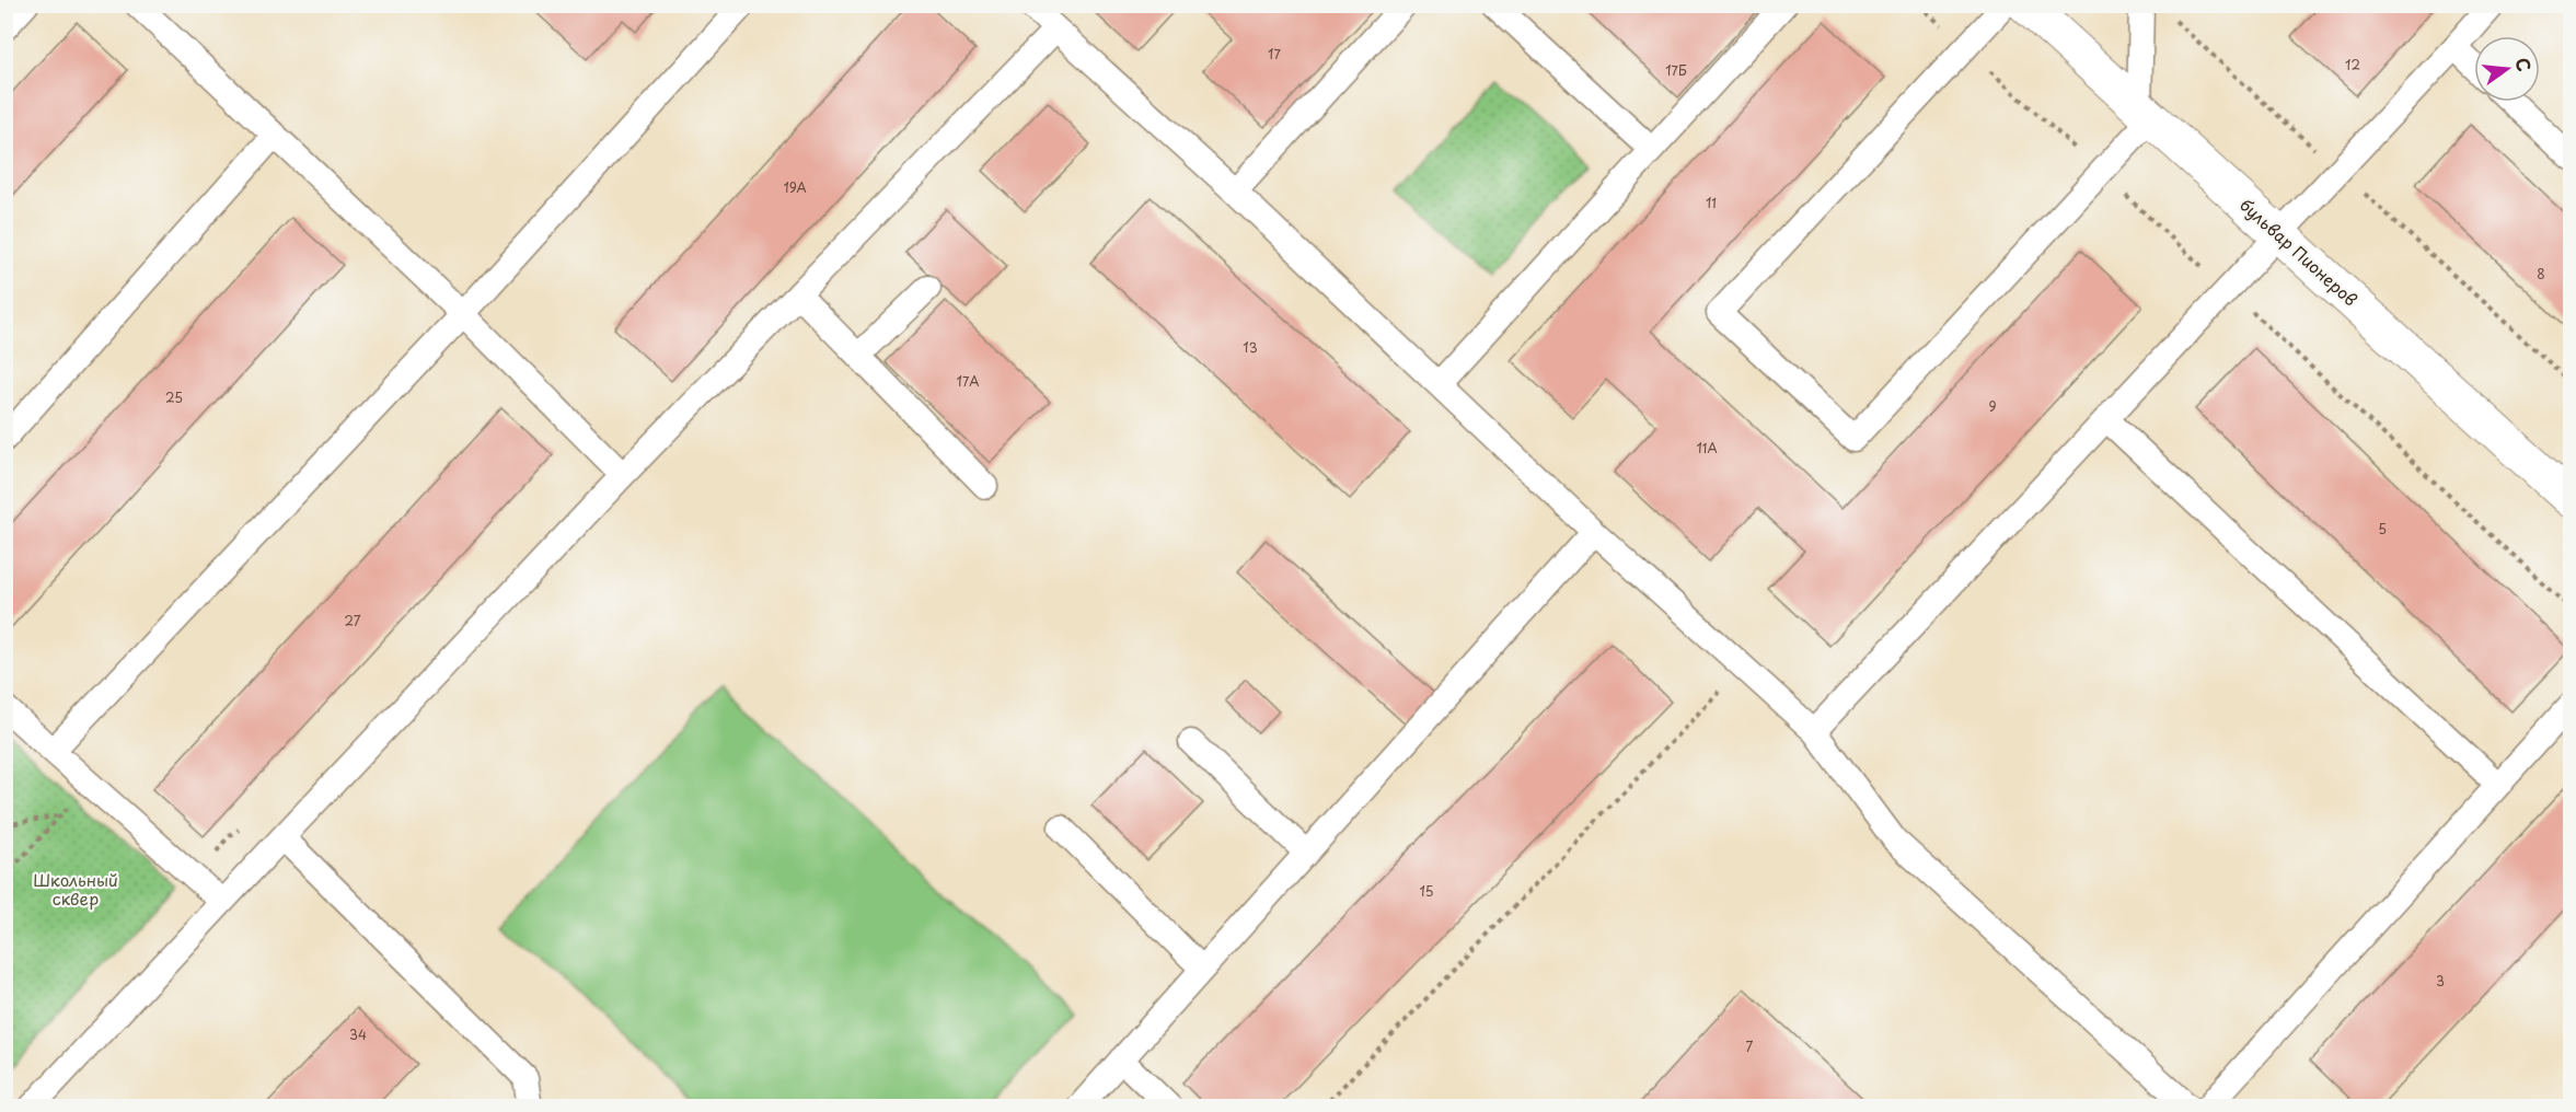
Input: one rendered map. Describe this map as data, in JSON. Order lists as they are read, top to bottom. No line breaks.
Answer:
{"streets":{"street":["бульвар Пионеров"]},"parks":["Школьный сквер"],"house_numbers":["17","12","17Б","19А","11","8","13","17А","25","9","11А","5","27","15","3","34","7"],"north":"right"}
